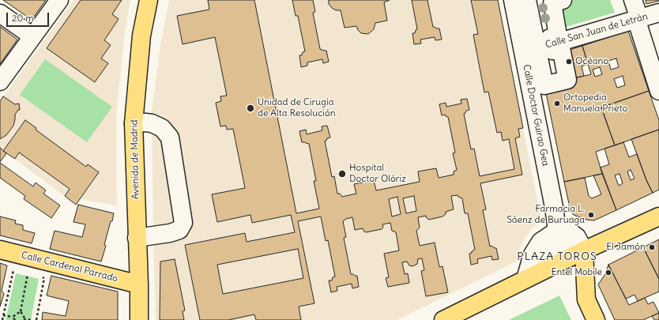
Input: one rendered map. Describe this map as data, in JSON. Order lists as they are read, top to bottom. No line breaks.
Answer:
{"streets":{"main road":["Avenida de Madrid","Calle Cardenal Parrado"],"street":["Calle San Juan de Letrán","Calle Doctor Guirao Gea"]},"crossings":[["Avenida de Madrid","Calle Cardenal Parrado"]],"districts":["PLAZA TOROS"],"places":["Océano","Ortopedia Manuela Prieto","Unidad de Cirugía de Alta Resolución","Hospital Doctor Olóriz","Farmacia L. Sáenz de Buruaga","El Jamón","Entel Mobile"],"scale_bar":"20 m"}
